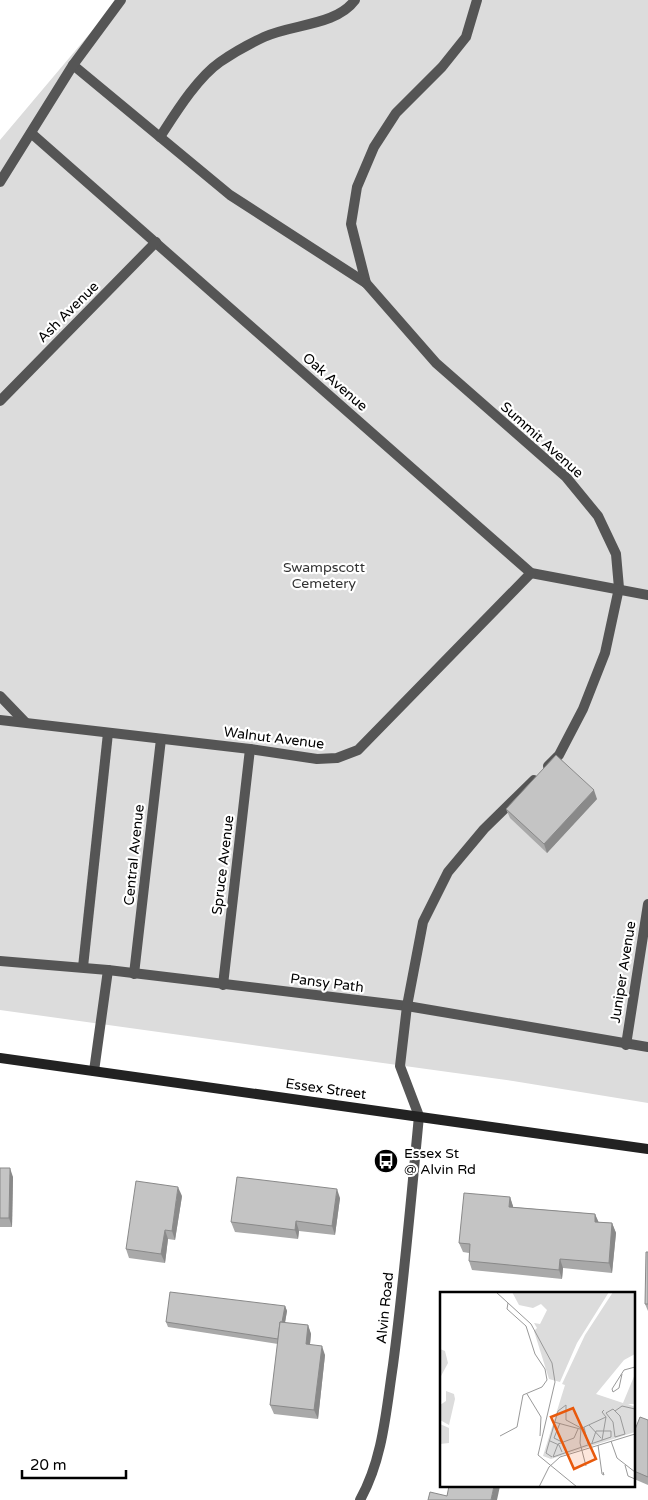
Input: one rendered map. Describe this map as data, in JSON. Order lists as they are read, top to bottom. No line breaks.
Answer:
{"streets":{"main road":["Essex Street"],"street":["Ash Avenue","Oak Avenue","Summit Avenue","Walnut Avenue","Central Avenue","Spruce Avenue","Juniper Avenue","Pansy Path","Alvin Road"]},"crossings":[["Ash Avenue","Oak Avenue"],["Oak Avenue","Summit Avenue"],["Oak Avenue","Walnut Avenue"],["Summit Avenue","Pansy Path"],["Summit Avenue","Essex Street"],["Summit Avenue","Alvin Road"],["Walnut Avenue","Central Avenue"],["Walnut Avenue","Spruce Avenue"],["Central Avenue","Pansy Path"],["Spruce Avenue","Pansy Path"],["Juniper Avenue","Pansy Path"],["Essex Street","Alvin Road"]],"parks":["Swampscott Cemetery"],"places":{"bus stop":["Essex St @ Alvin Rd"]},"scale_bar":"20 m"}
